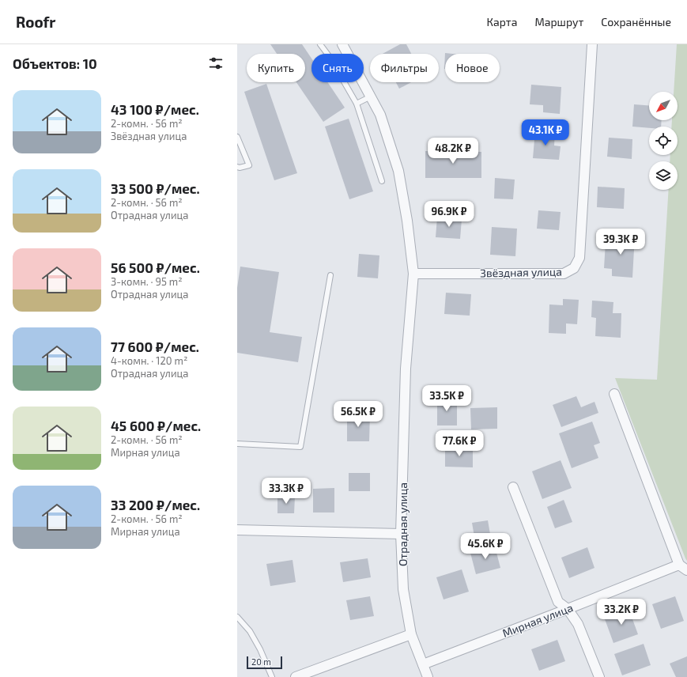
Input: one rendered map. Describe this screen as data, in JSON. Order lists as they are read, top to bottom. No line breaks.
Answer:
{"streets":{"street":["Звёздная улица","Отрадная улица","Мирная улица"]},"crossings":[["Звёздная улица","Отрадная улица"],["Отрадная улица","Мирная улица"]],"scale_bar":"20 m","north":"bottom left","page":{"header":"Roofr","nav":["Карта","Маршрут","Сохранённые"],"heading":"Объектов: 10","chip":["Купить","Снять","Фильтры","Новое"],"list":[{"name":"43 100 ₽/мес.","note":"2-комн. · 56 m² · Звёздная улица"},{"name":"33 500 ₽/мес.","note":"2-комн. · 56 m² · Отрадная улица"},{"name":"56 500 ₽/мес.","note":"3-комн. · 95 m² · Отрадная улица"},{"name":"77 600 ₽/мес.","note":"4-комн. · 120 m² · Отрадная улица"},{"name":"45 600 ₽/мес.","note":"2-комн. · 56 m² · Мирная улица"},{"name":"33 200 ₽/мес.","note":"2-комн. · 56 m² · Мирная улица"}],"price":["43.1K ₽","48.2K ₽","96.9K ₽","39.3K ₽","33.5K ₽","56.5K ₽","77.6K ₽","33.3K ₽","45.6K ₽","33.2K ₽"],"scale":"20 m"}}
